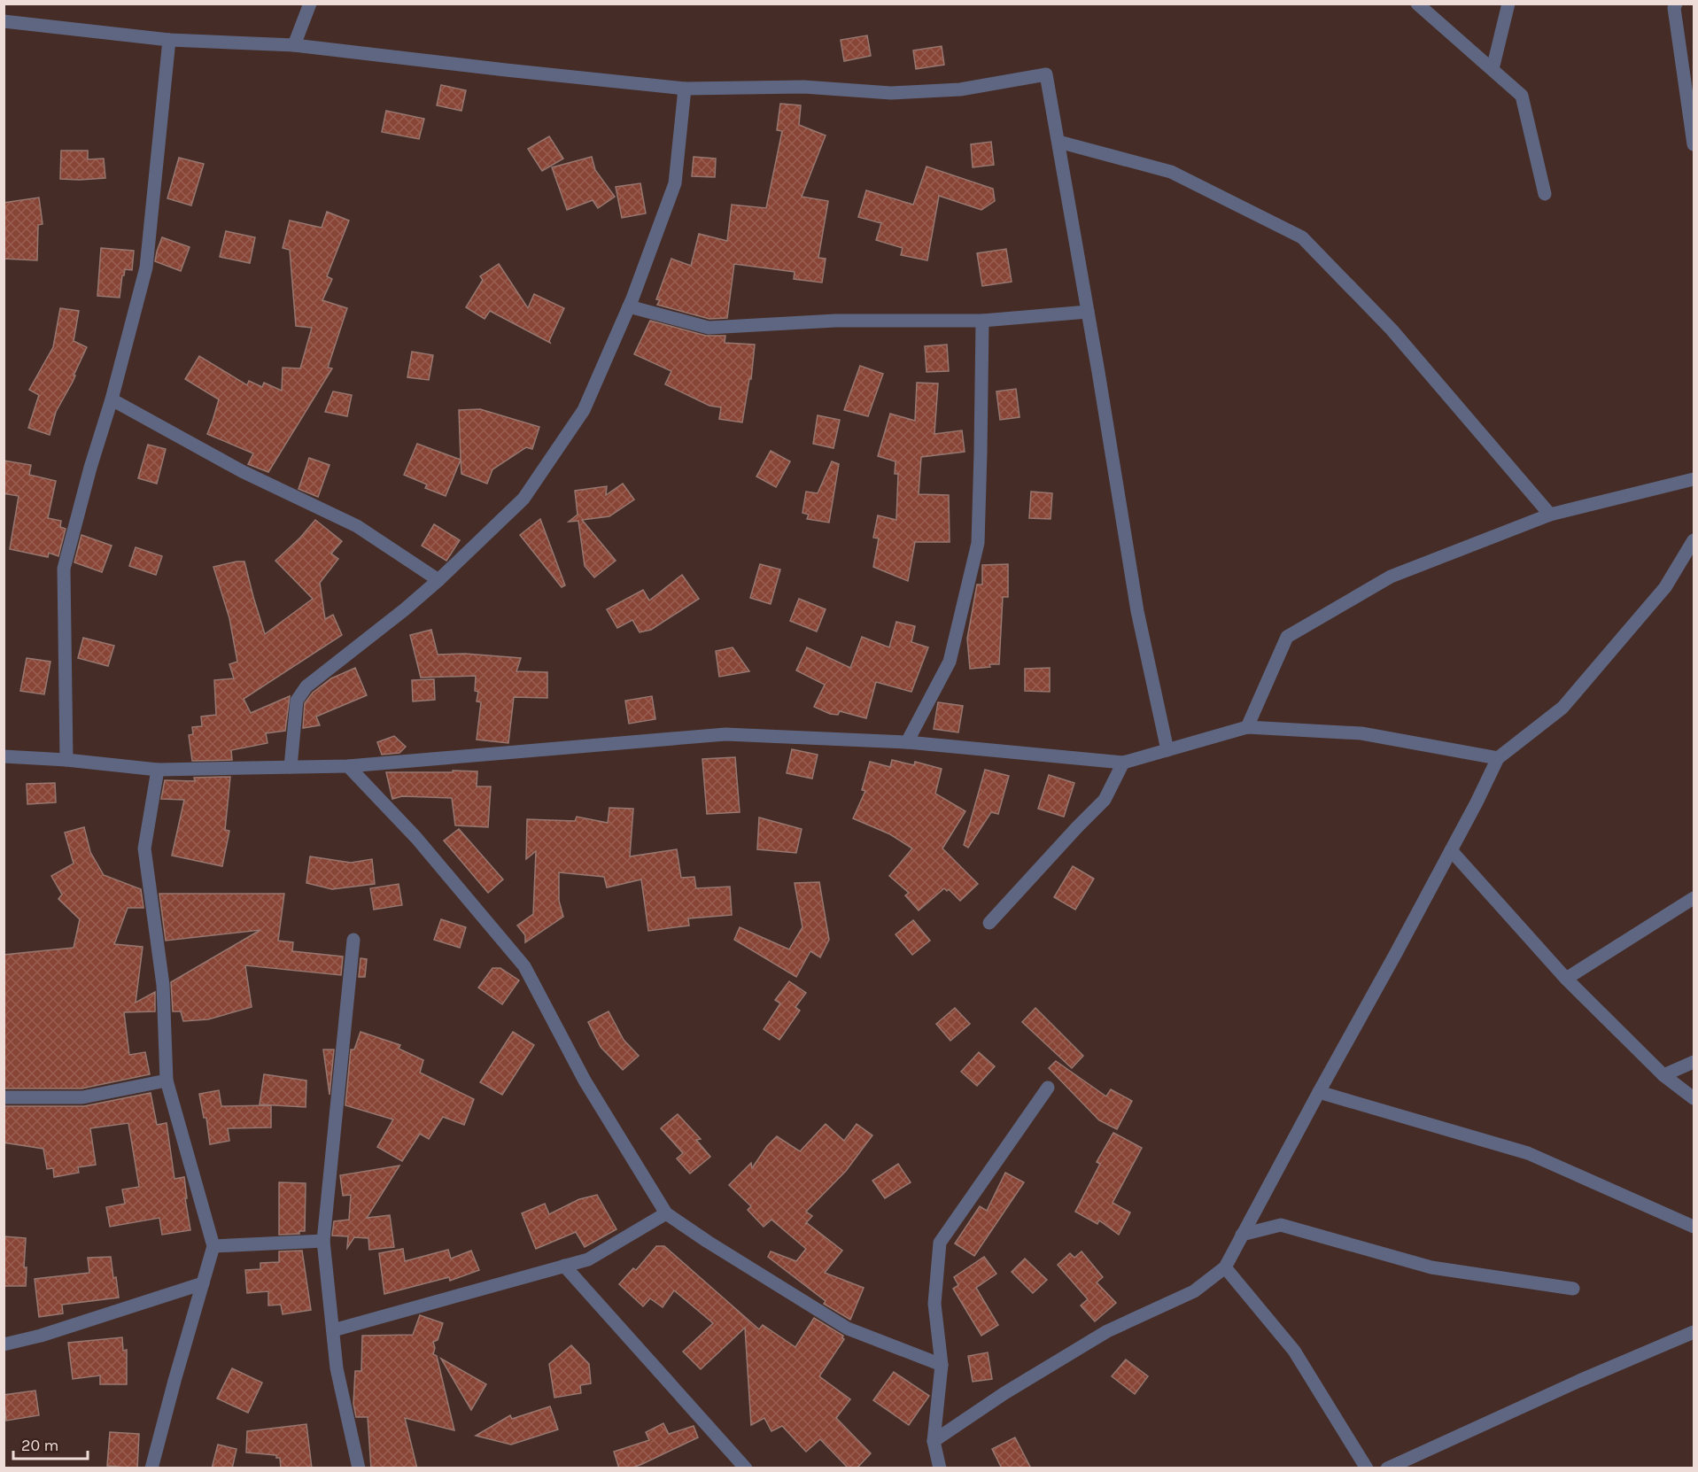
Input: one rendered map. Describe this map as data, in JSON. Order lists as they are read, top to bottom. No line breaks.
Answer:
{"scale_bar":"20 m"}
